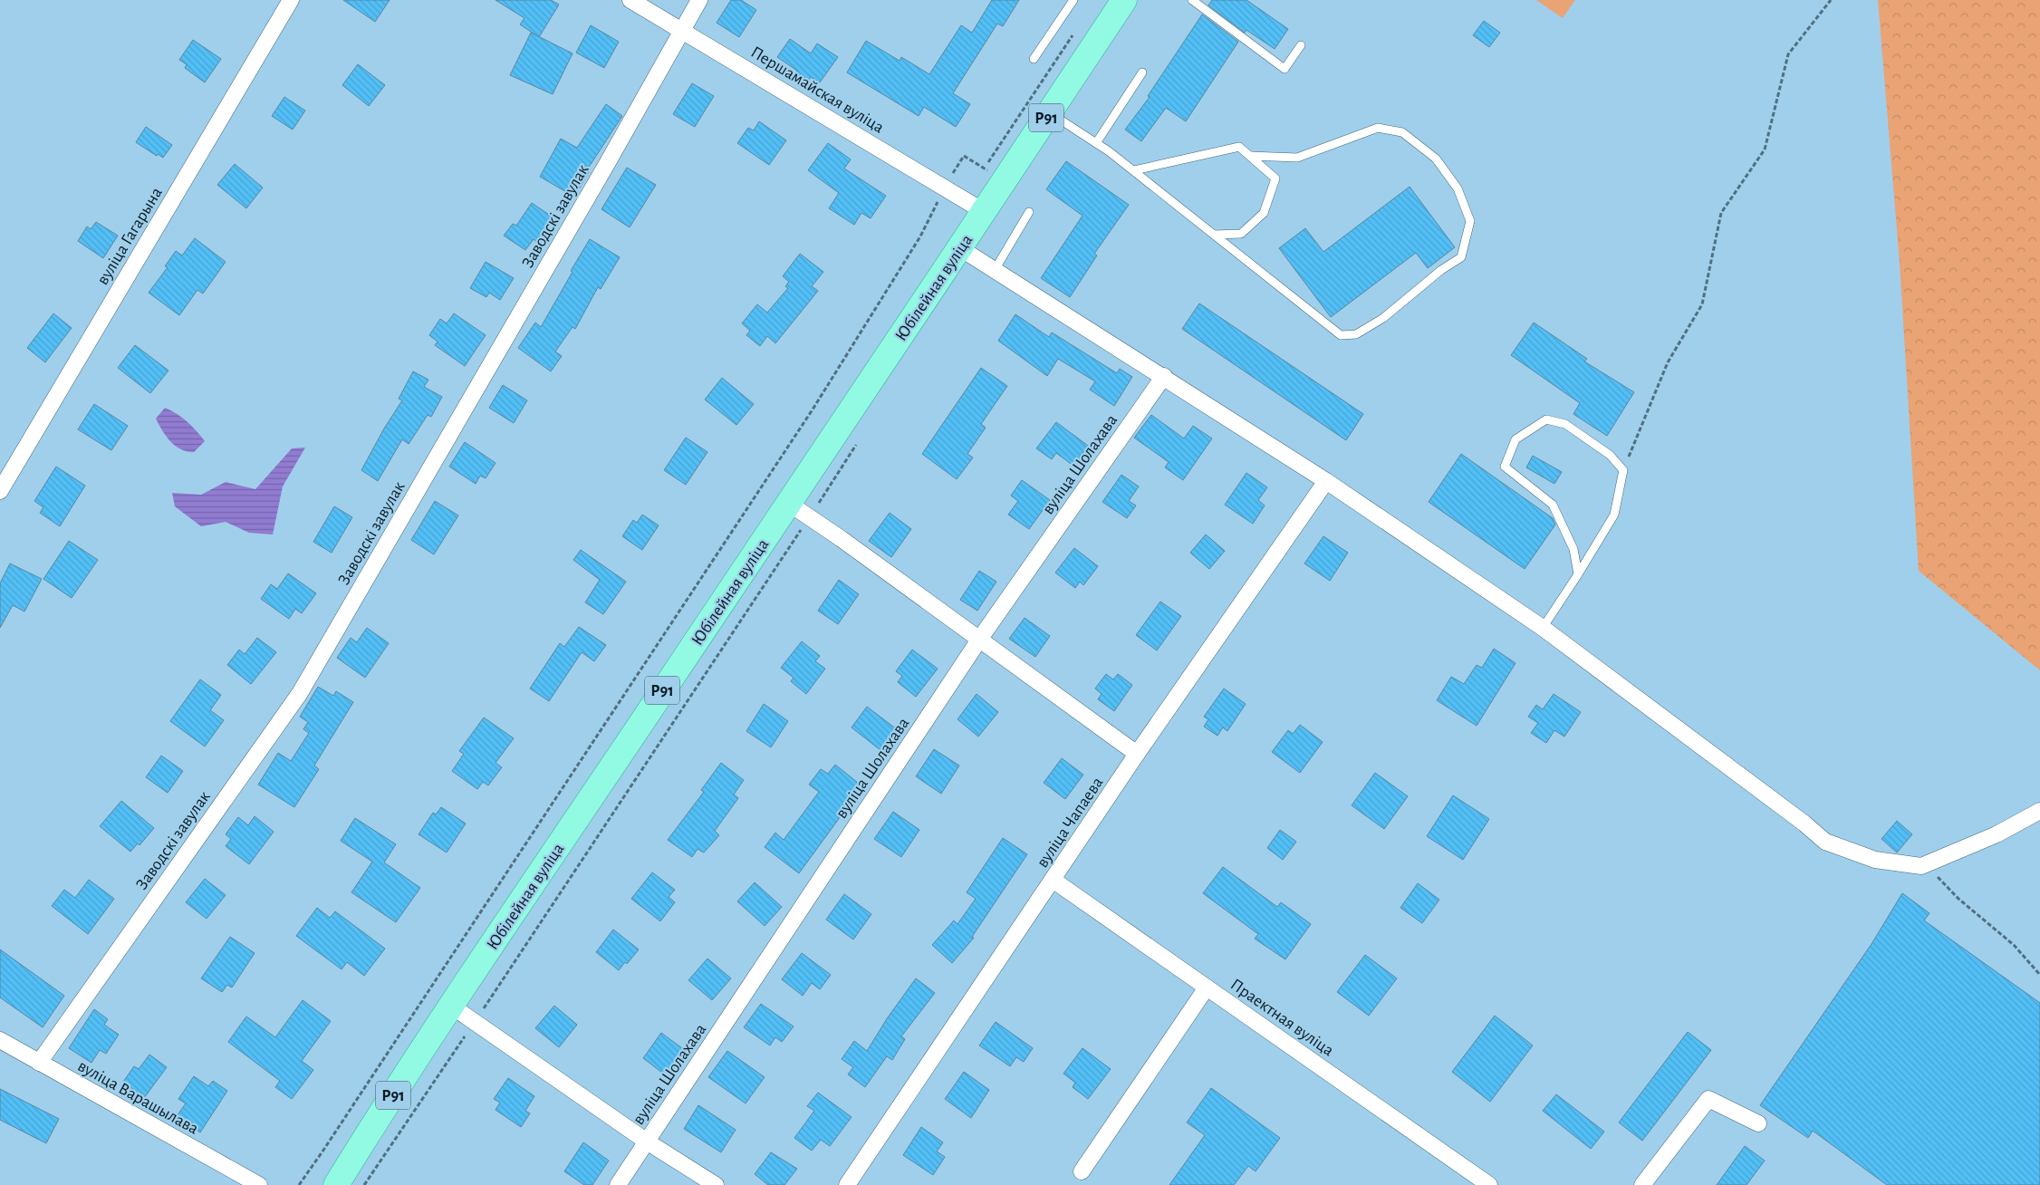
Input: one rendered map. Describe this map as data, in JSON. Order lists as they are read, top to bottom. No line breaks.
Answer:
{"streets":{"main road":["Р91","Юбілейная вуліца"],"street":["Першамайская вуліца","Заводскі завулак","вуліца Гагарына","вуліца Шолахава","вуліца Чапаева","Праектная вуліца","вуліца Варашылава"]},"crossings":[["Першамайская вуліца","Заводскі завулак"],["Першамайская вуліца","Юбілейная вуліца"],["Заводскі завулак","вуліца Варашылава"],["вуліца Чапаева","Праектная вуліца"]]}
